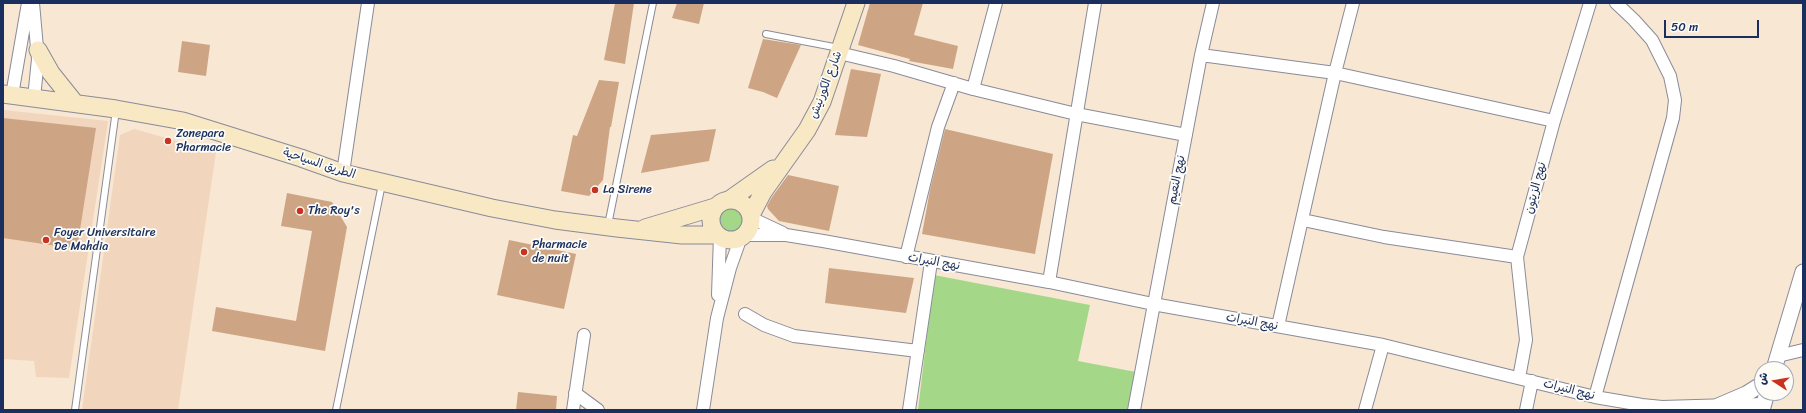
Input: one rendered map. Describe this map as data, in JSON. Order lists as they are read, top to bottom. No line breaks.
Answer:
{"streets":{"main road":["شارع الكورنيش","الطريق السياحية"],"street":["نهج النعيم","نهج الزيتون","نهج النيرات"]},"crossings":[["شارع الكورنيش","الطريق السياحية"],["نهج النعيم","نهج النيرات"],["نهج الزيتون","نهج النيرات"]],"places":["Zonepara Pharmacie","La Sirene","The Roy's","Foyer Universitaire De Mahdia","Pharmacie de nuit"],"scale_bar":"50 m","north":"left"}
